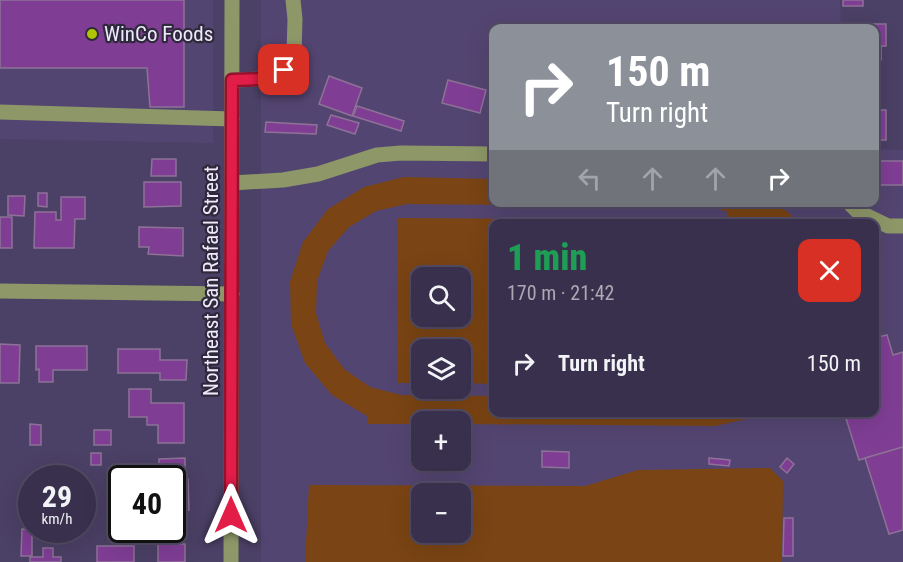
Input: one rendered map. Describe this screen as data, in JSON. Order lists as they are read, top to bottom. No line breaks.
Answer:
{"streets":{"street":["Northeast San Rafael Street"]},"places":["WinCo Foods"],"page":{"turn":["150 m","Turn right"],"heading":["1 min","170 m · 21:42"],"map_buttons":["+","−"],"list":[{"name":"Turn right","value":"150 m"}],"speed":"29 km/h","limit":"40"}}
